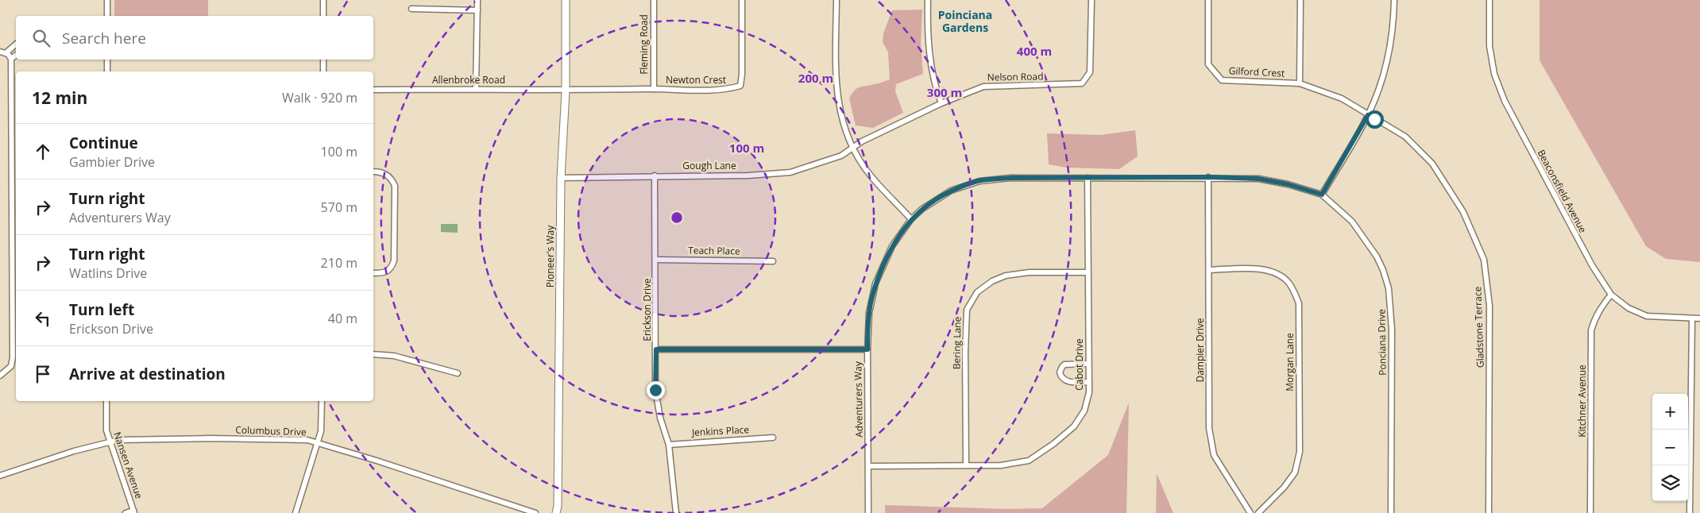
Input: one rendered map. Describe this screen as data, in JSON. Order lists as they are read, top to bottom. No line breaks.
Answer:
{"streets":{"main road":["Pioneer's Way"],"street":["Fleming Road","Gilford Crest","Nelson Road","Allenbroke Road","Newton Crest","Gough Lane","Beaconsfield Avenue","Teach Place","Erickson Drive","Gladstone Terrace","Ponciana Drive","Bering Lane","Dampier Drive","Morgan Lane","Cabot Drive","Adventurers Way","Kitchner Avenue","Columbus Drive","Jenkins Place","Nansen Avenue"]},"crossings":[["Fleming Road","Newton Crest"],["Gilford Crest","Gladstone Terrace"],["Nelson Road","Gough Lane"],["Allenbroke Road","Newton Crest"],["Allenbroke Road","Pioneer's Way"],["Newton Crest","Pioneer's Way"],["Gough Lane","Pioneer's Way"],["Gough Lane","Erickson Drive"],["Beaconsfield Avenue","Kitchner Avenue"],["Teach Place","Erickson Drive"],["Erickson Drive","Jenkins Place"],["Ponciana Drive","Adventurers Way"],["Bering Lane","Cabot Drive"],["Dampier Drive","Morgan Lane"],["Dampier Drive","Adventurers Way"],["Cabot Drive","Adventurers Way"],["Columbus Drive","Nansen Avenue"]],"districts":["Poinciana Gardens"],"page":{"search":"Search here","heading":["12 min","Walk · 920 m"],"list":[["Continue","Gambier Drive","100 m"],["Turn right","Adventurers Way","570 m"],["Turn right","Watlins Drive","210 m"],["Turn left","Erickson Drive","40 m"],"Arrive at destination"],"map_buttons":["+","−"]},"rings":["400 m","200 m","300 m","100 m"]}
